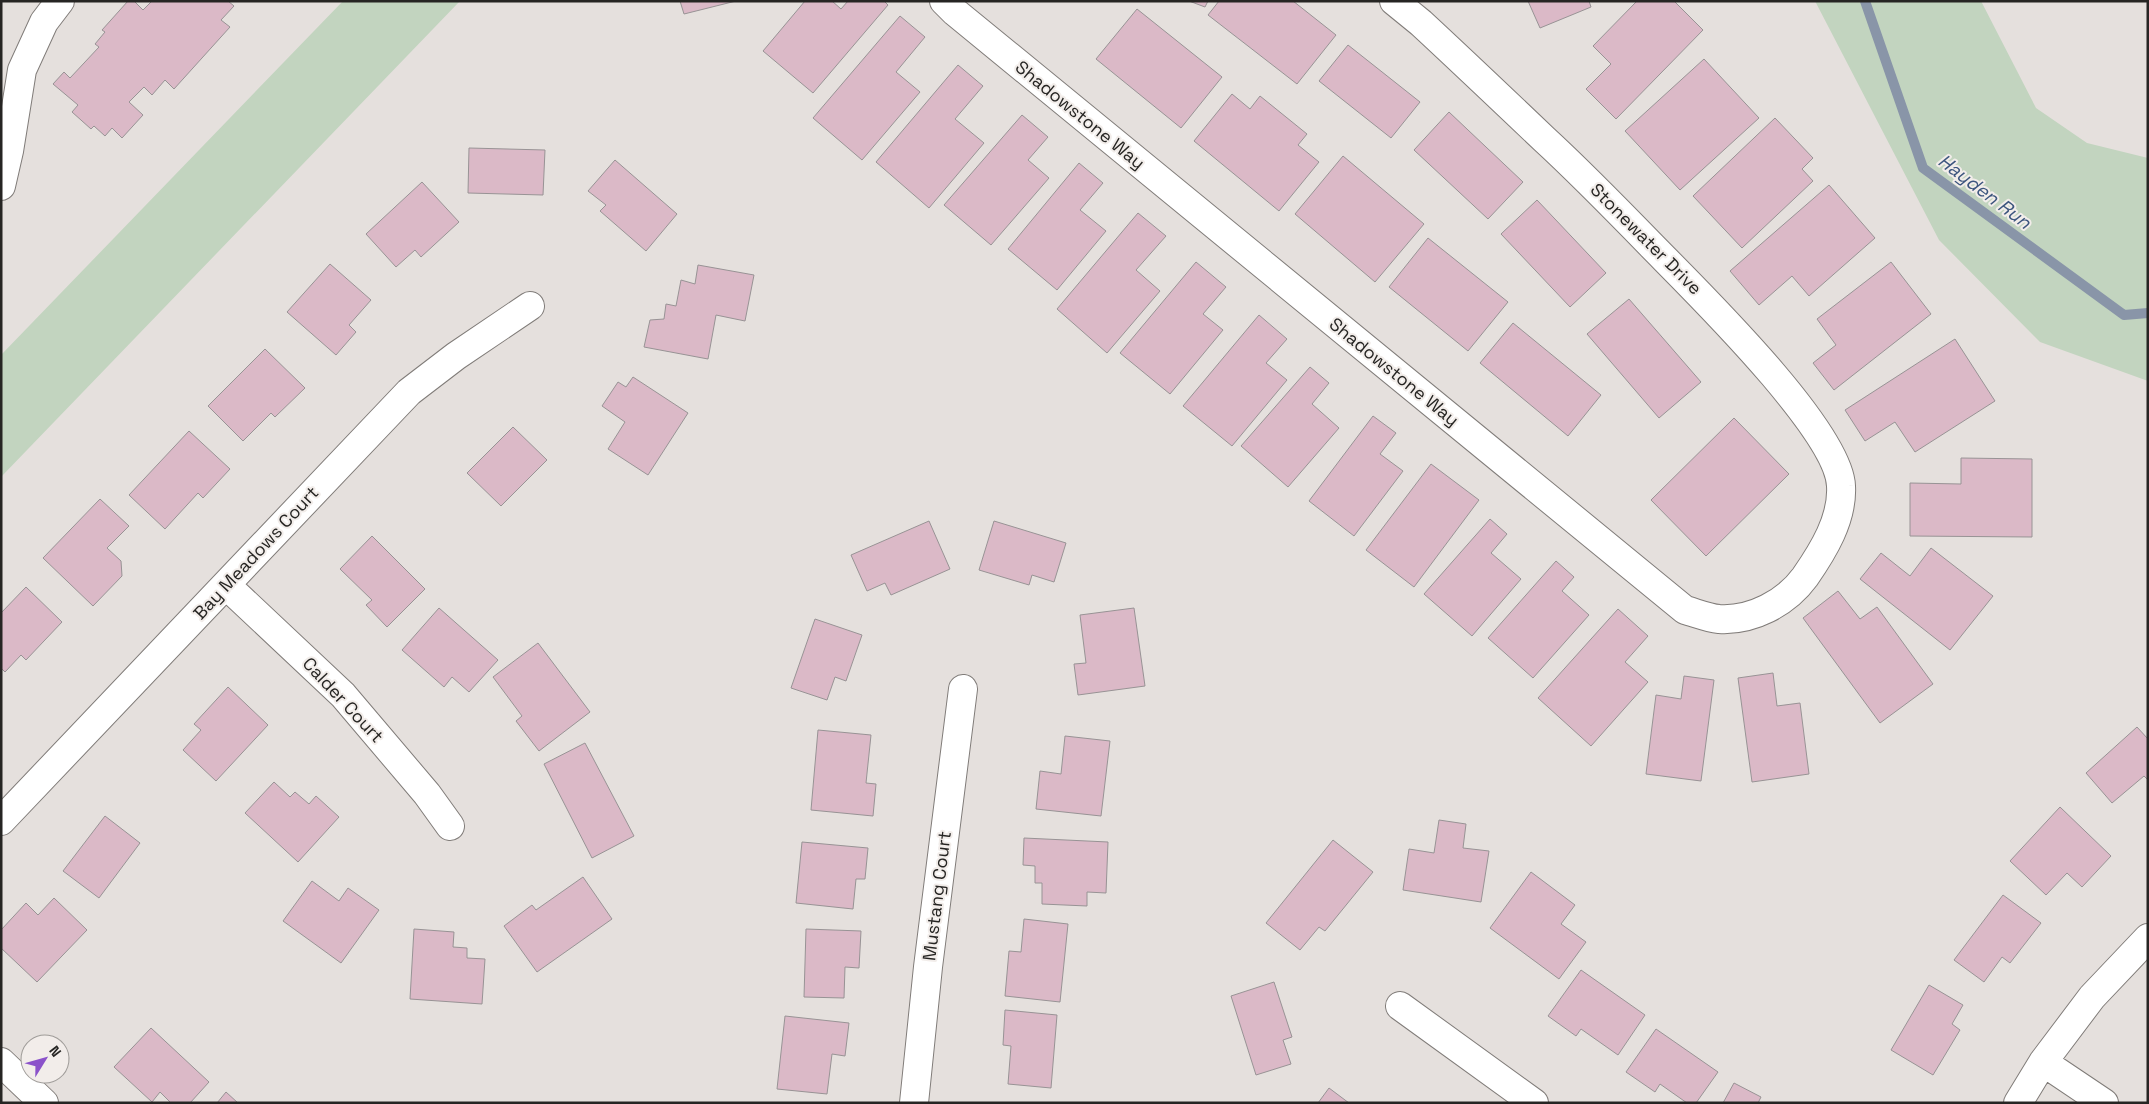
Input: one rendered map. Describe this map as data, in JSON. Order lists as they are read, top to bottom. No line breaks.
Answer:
{"streets":{"street":["Shadowstone Way","Stonewater Drive","Bay Meadows Court","Calder Court","Mustang Court"]},"crossings":[["Shadowstone Way","Stonewater Drive"],["Bay Meadows Court","Calder Court"]],"water":["Hayden Run"],"north":"top right"}
